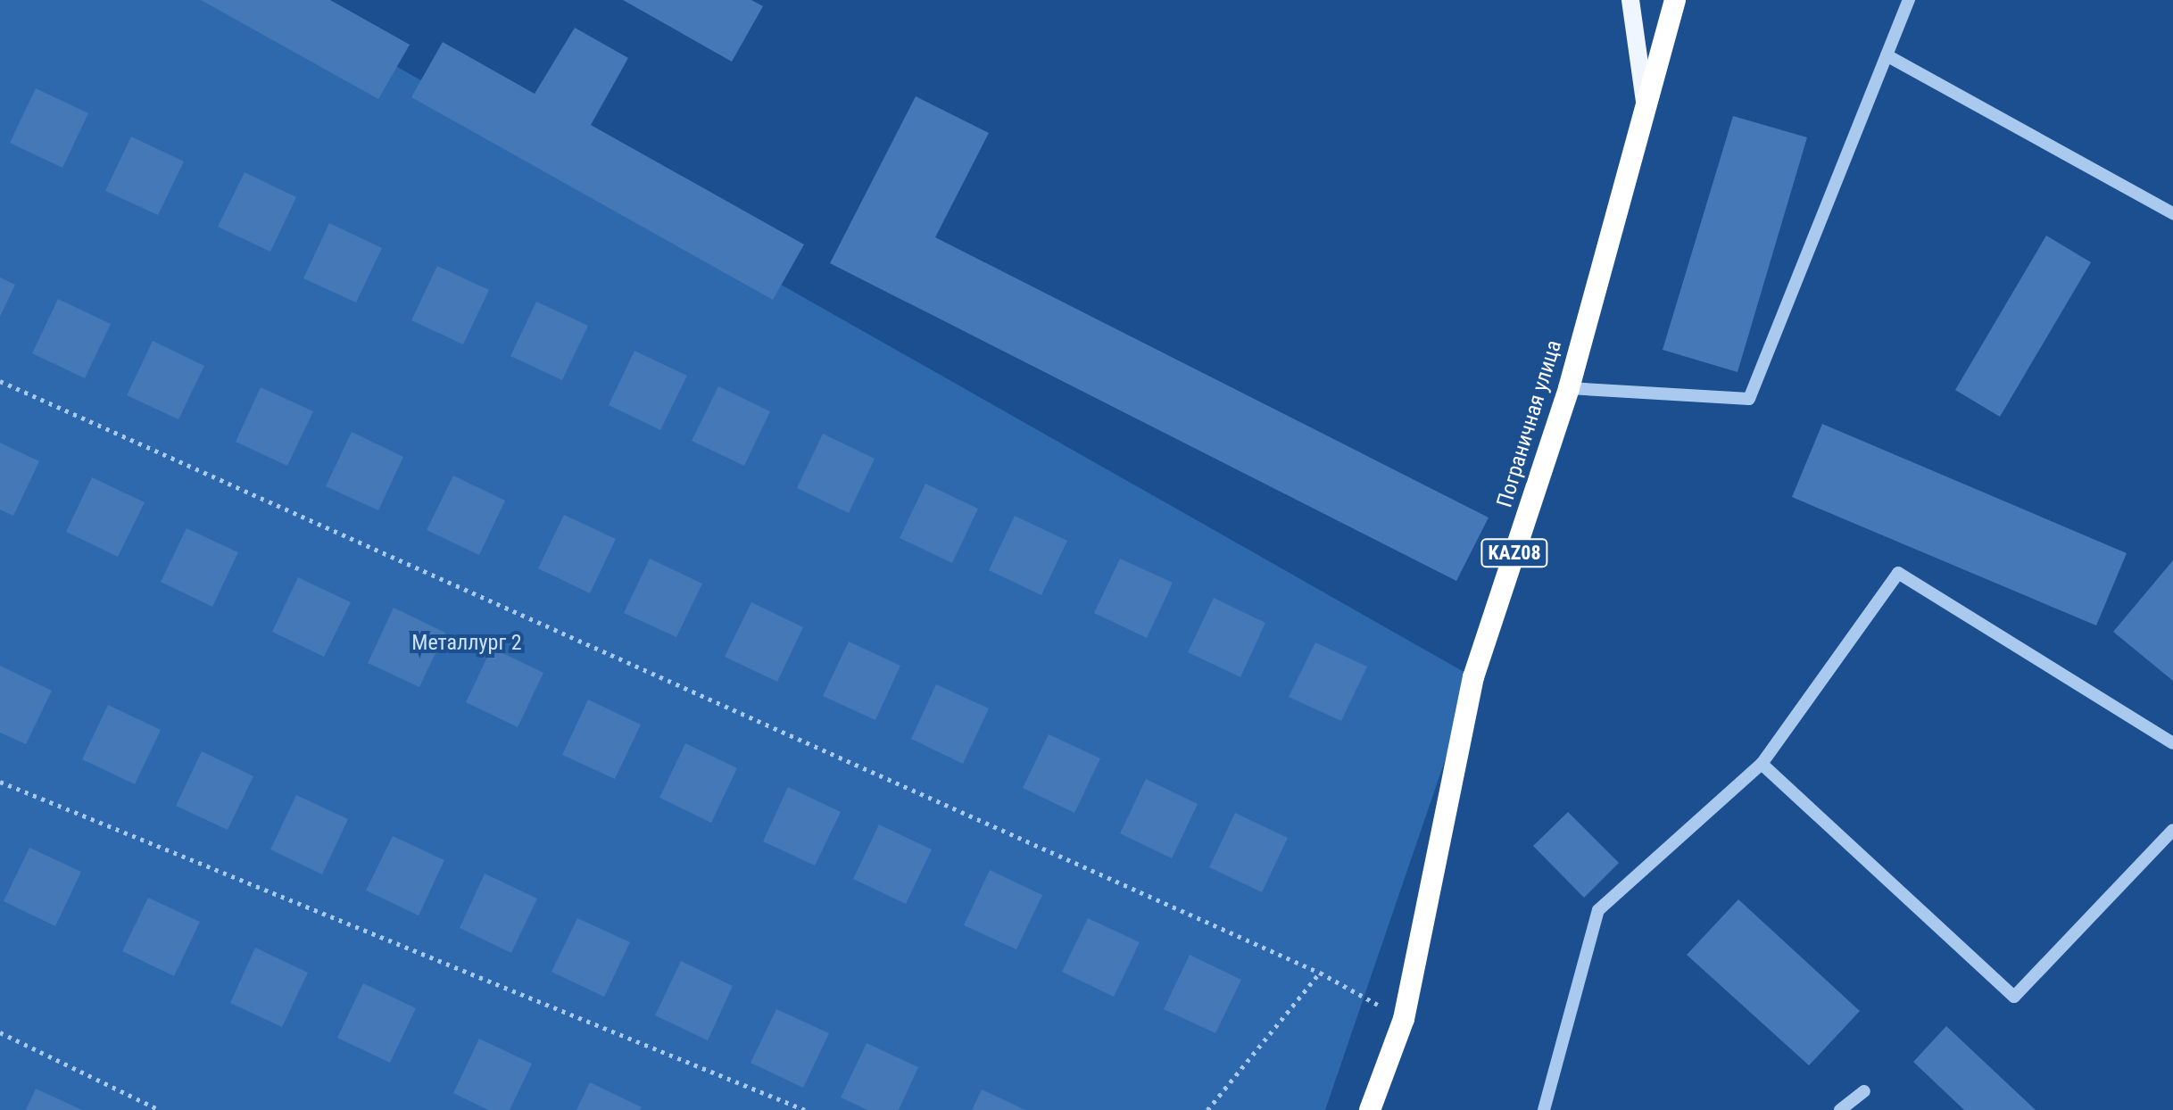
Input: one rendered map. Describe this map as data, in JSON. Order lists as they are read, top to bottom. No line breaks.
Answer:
{"streets":{"highway":["Пограничная улица","KAZ08"]},"parks":["Металлург 2"]}
